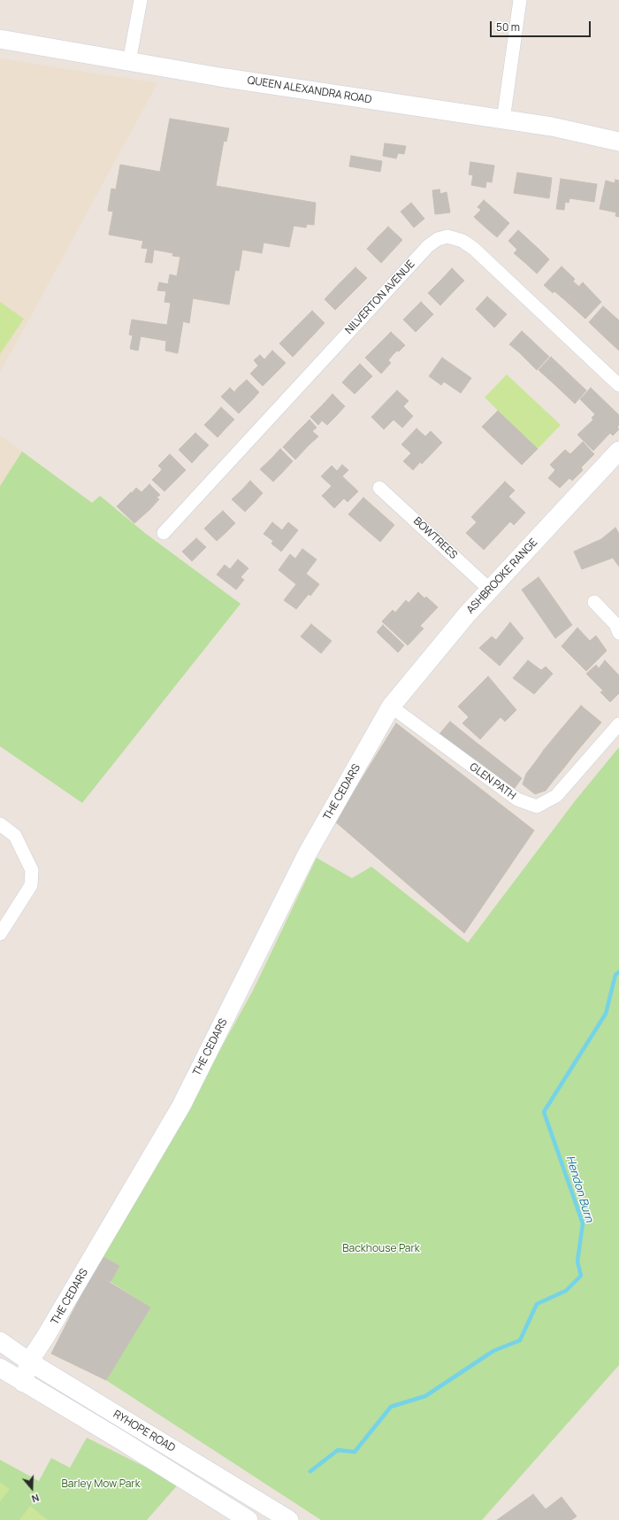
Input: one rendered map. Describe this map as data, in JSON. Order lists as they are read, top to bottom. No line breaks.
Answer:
{"streets":{"street":["QUEEN ALEXANDRA ROAD","NILVERTON AVENUE","BOWTREES","ASHBROOKE RANGE","GLEN PATH","THE CEDARS","RYHOPE ROAD"]},"crossings":[["BOWTREES","ASHBROOKE RANGE"],["ASHBROOKE RANGE","GLEN PATH"],["ASHBROOKE RANGE","THE CEDARS"],["GLEN PATH","THE CEDARS"],["THE CEDARS","RYHOPE ROAD"]],"water":["Hendon Burn"],"parks":["Backhouse Park","Barley Mow Park"],"scale_bar":"50 m","north":"bottom"}
